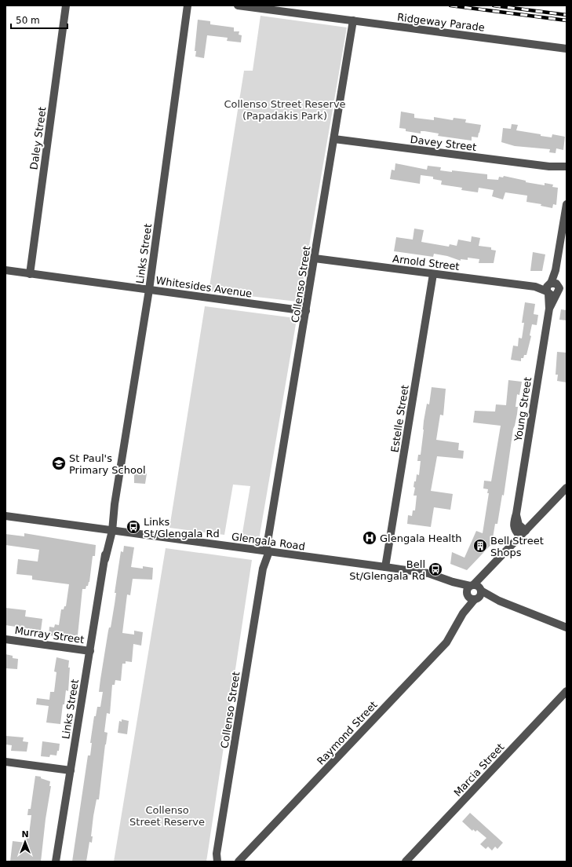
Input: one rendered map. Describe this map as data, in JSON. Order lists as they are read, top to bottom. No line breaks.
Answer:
{"streets":{"street":["Ridgeway Parade","Daley Street","Davey Street","Links Street","Arnold Street","Collenso Street","Whitesides Avenue","Young Street","Estelle Street","Glengala Road","Murray Street","Raymond Street","Marcia Street"]},"crossings":[["Ridgeway Parade","Collenso Street"],["Daley Street","Whitesides Avenue"],["Davey Street","Collenso Street"],["Links Street","Whitesides Avenue"],["Links Street","Glengala Road"],["Links Street","Murray Street"],["Arnold Street","Collenso Street"],["Arnold Street","Young Street"],["Arnold Street","Estelle Street"],["Collenso Street","Whitesides Avenue"],["Collenso Street","Glengala Road"],["Estelle Street","Glengala Road"],["Glengala Road","Raymond Street"]],"parks":["Collenso Street Reserve (Papadakis Park)","Collenso Street Reserve"],"places":{"school or university":["St Paul's Primary School"],"bus stop":["Links St/Glengala Rd","Bell St/Glengala Rd"],"hospital":["Glengala Health"],"building":["Bell Street Shops"]},"scale_bar":"50 m","north":"top"}
